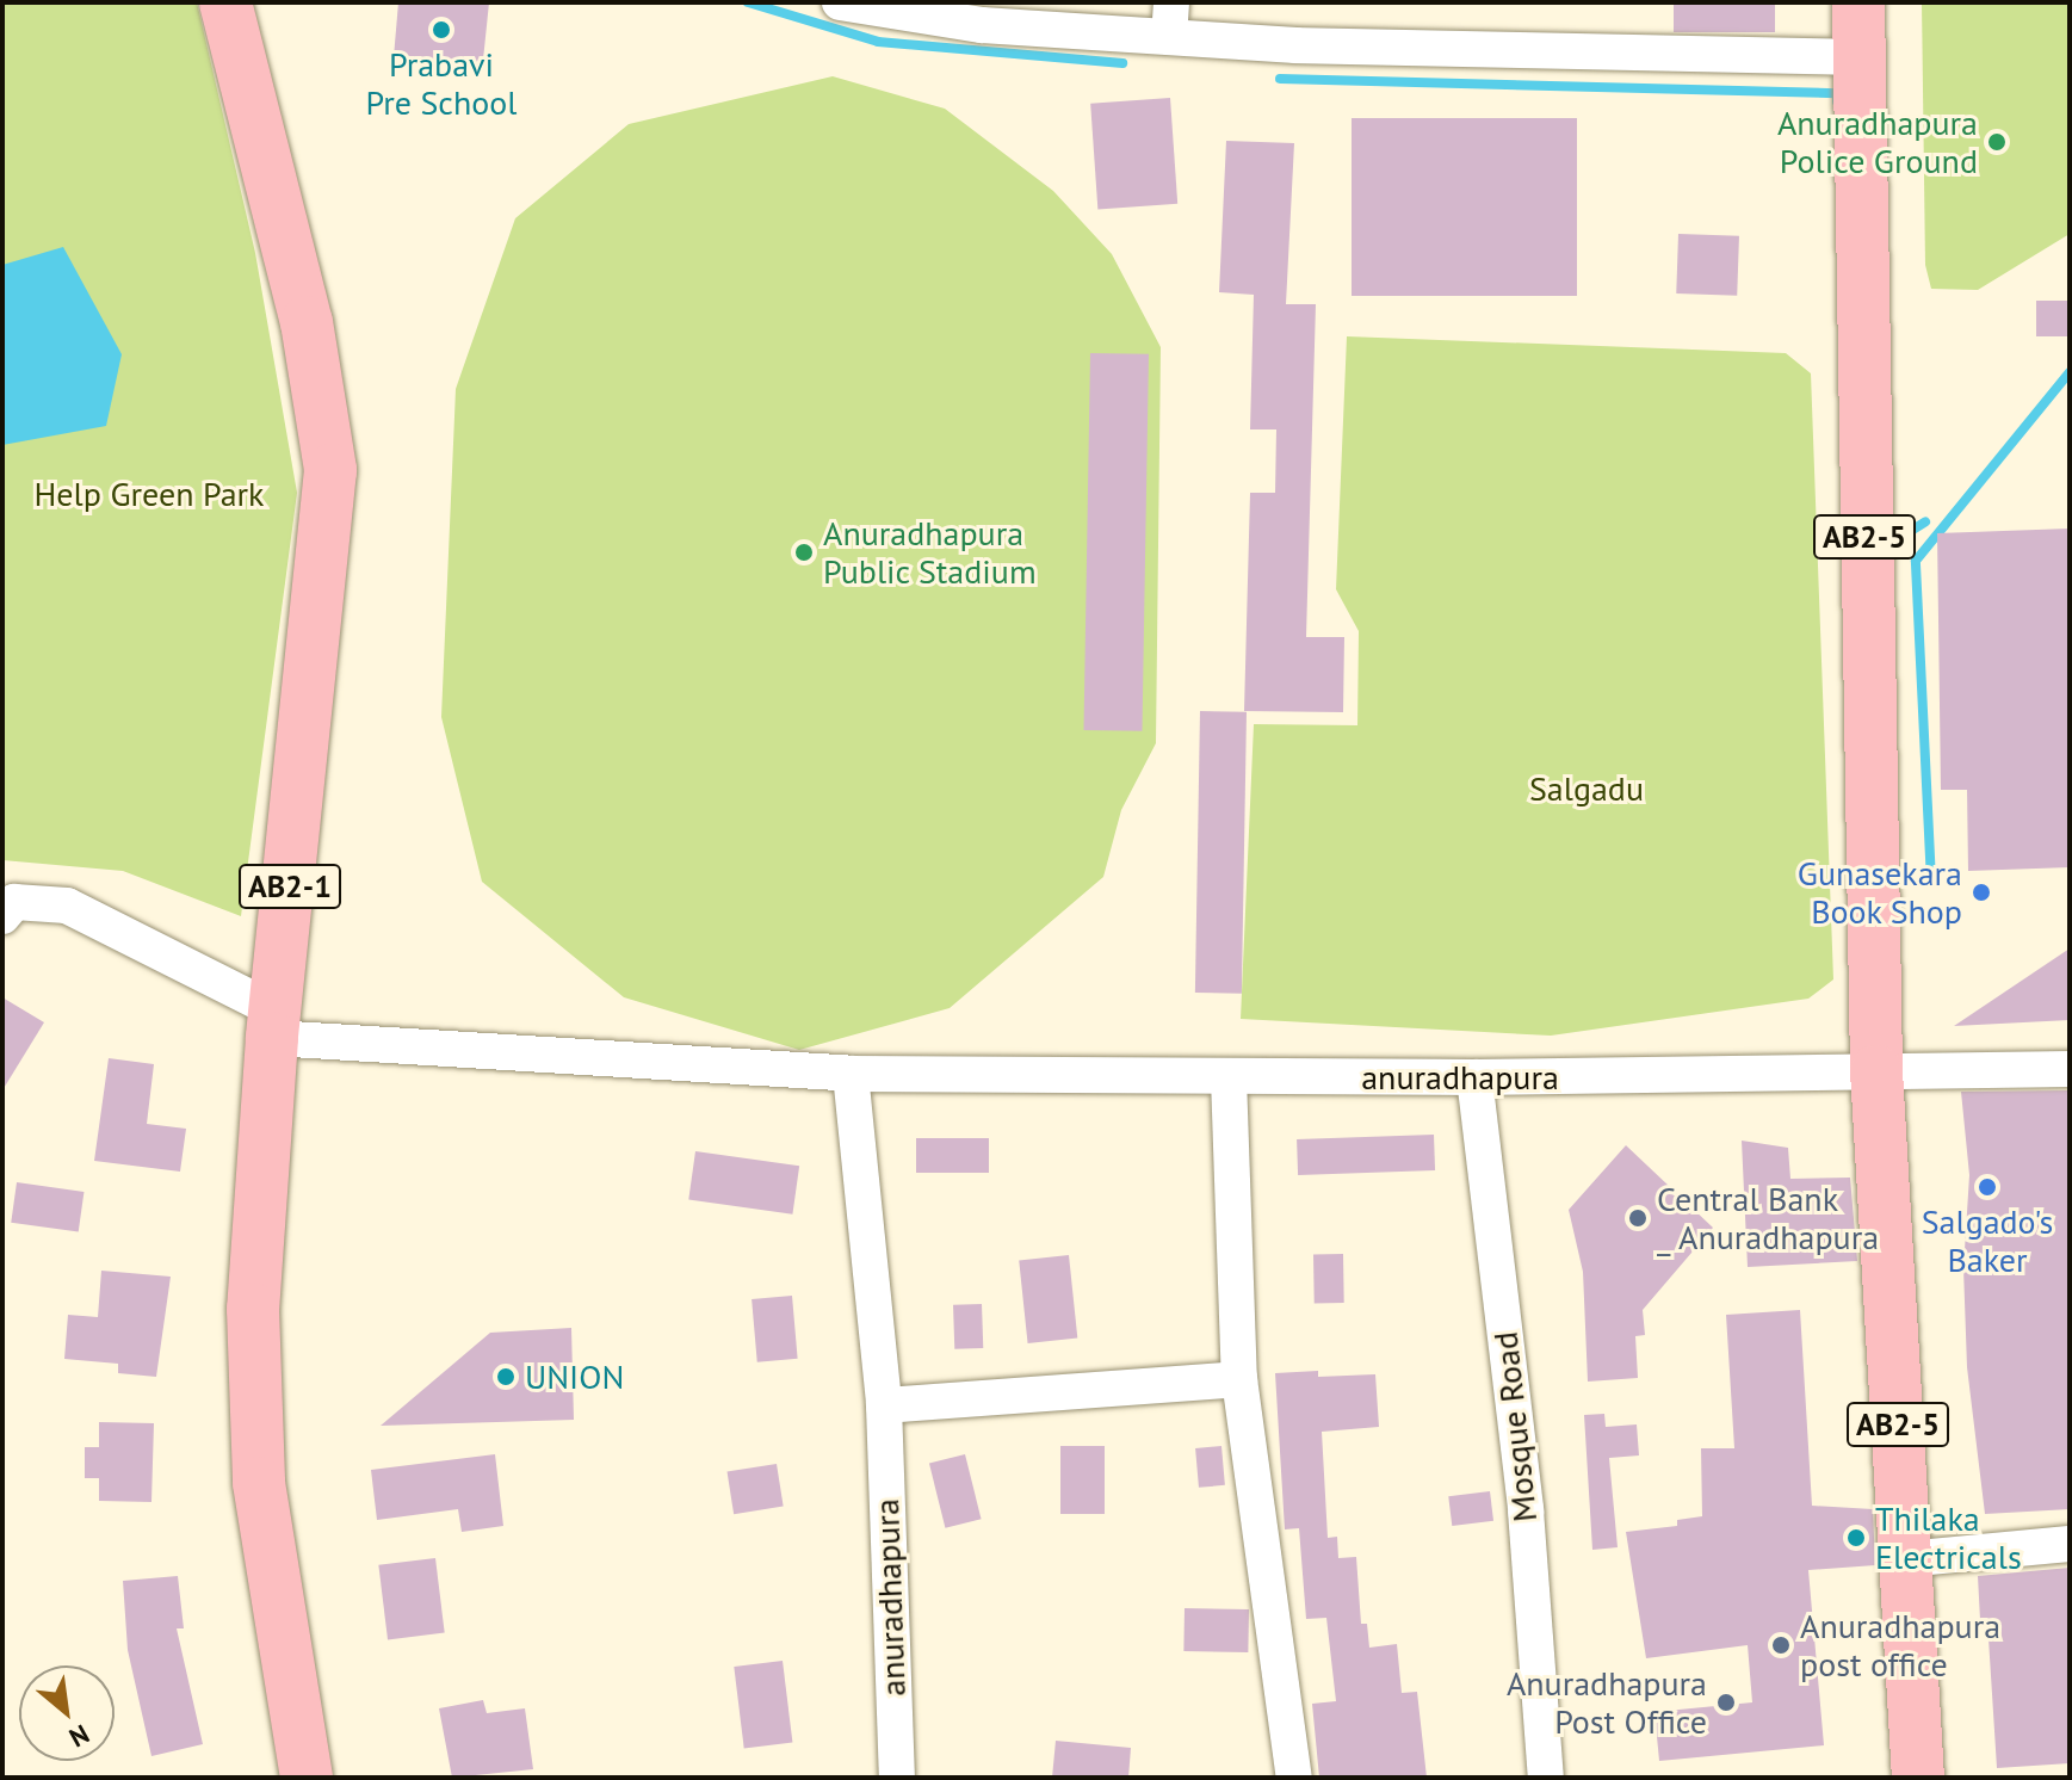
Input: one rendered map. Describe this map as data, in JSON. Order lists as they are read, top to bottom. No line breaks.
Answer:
{"streets":{"main road":["AB2-5","AB2-1"],"street":["anuradhapura","Mosque Road"]},"crossings":[["AB2-5","anuradhapura"],["AB2-1","anuradhapura"],["anuradhapura","Mosque Road"]],"parks":["Help Green Park","Salgadu"],"places":["Prabavi Pre School","Anuradhapura Police Ground","Anuradhapura Public Stadium","Gunasekara Book Shop","Salgado's Baker","Central Bank _ Anuradhapura","UNION","Thilaka Electricals","Anuradhapura post office","Anuradhapura Post Office"],"north":"bottom right"}
